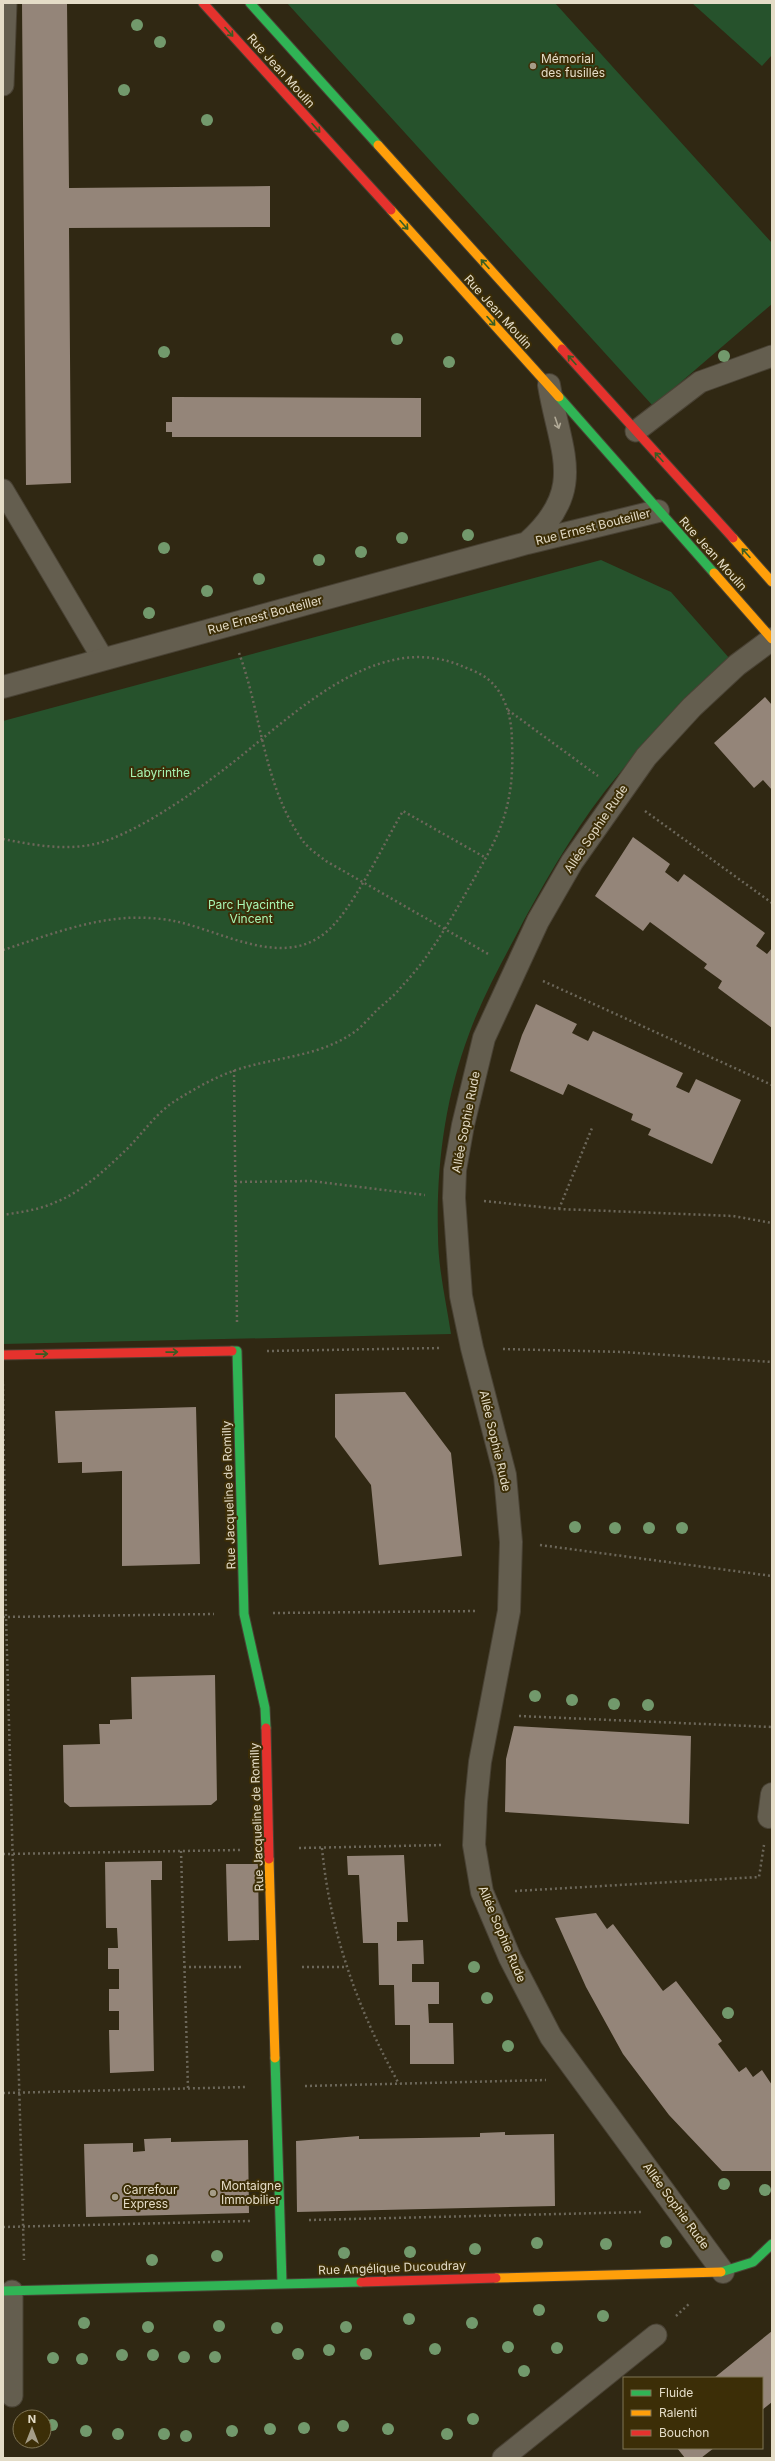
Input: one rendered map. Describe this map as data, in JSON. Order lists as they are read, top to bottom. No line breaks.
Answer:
{"streets":{"street":["Rue Jean Moulin","Rue Ernest Bouteiller","Allée Sophie Rude","Rue Jacqueline de Romilly","Rue Angélique Ducoudray"]},"crossings":[["Rue Jean Moulin","Rue Ernest Bouteiller"],["Rue Jean Moulin","Allée Sophie Rude"],["Allée Sophie Rude","Rue Angélique Ducoudray"],["Rue Jacqueline de Romilly","Rue Angélique Ducoudray"]],"parks":["Labyrinthe","Parc Hyacinthe Vincent"],"places":["Mémorial des fusillés","Montaigne Immobilier","Carrefour Express"],"legend":["Fluide","Ralenti","Bouchon"],"north":"top"}
